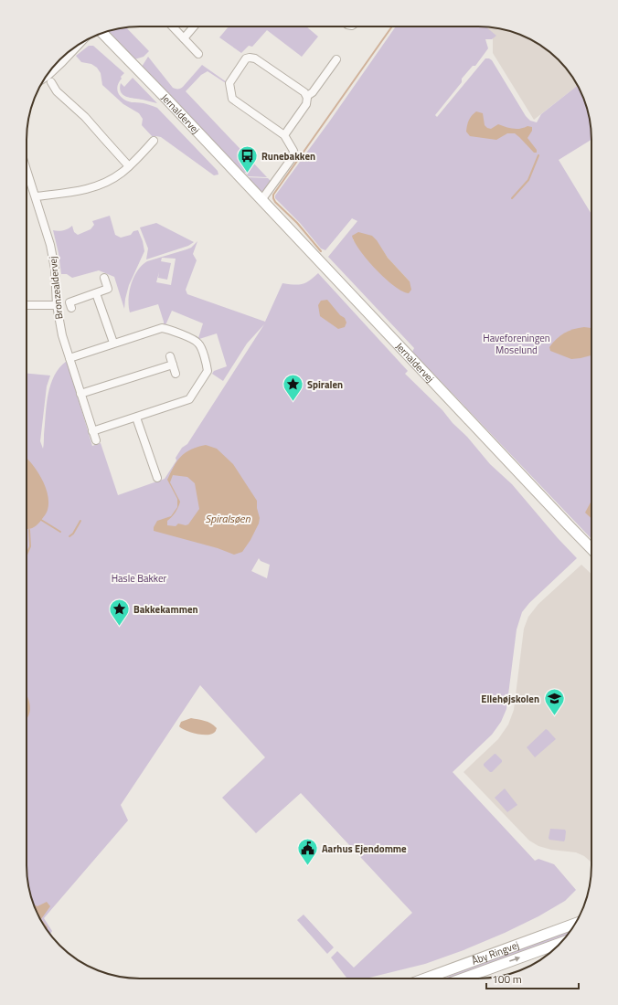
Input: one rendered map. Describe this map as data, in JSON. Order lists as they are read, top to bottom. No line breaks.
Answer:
{"streets":{"street":["Jernaldervej","Bronzealdervej","Åby Ringvej"]},"water":["Spiralsøen"],"parks":["Haveforeningen Moselund","Hasle Bakker"],"places":{"bus stop":["Runebakken"],"place":["Spiralen","Bakkekammen"],"school or university":["Ellehøjskolen"],"public building":["Aarhus Ejendomme"]},"scale_bar":"100 m"}
